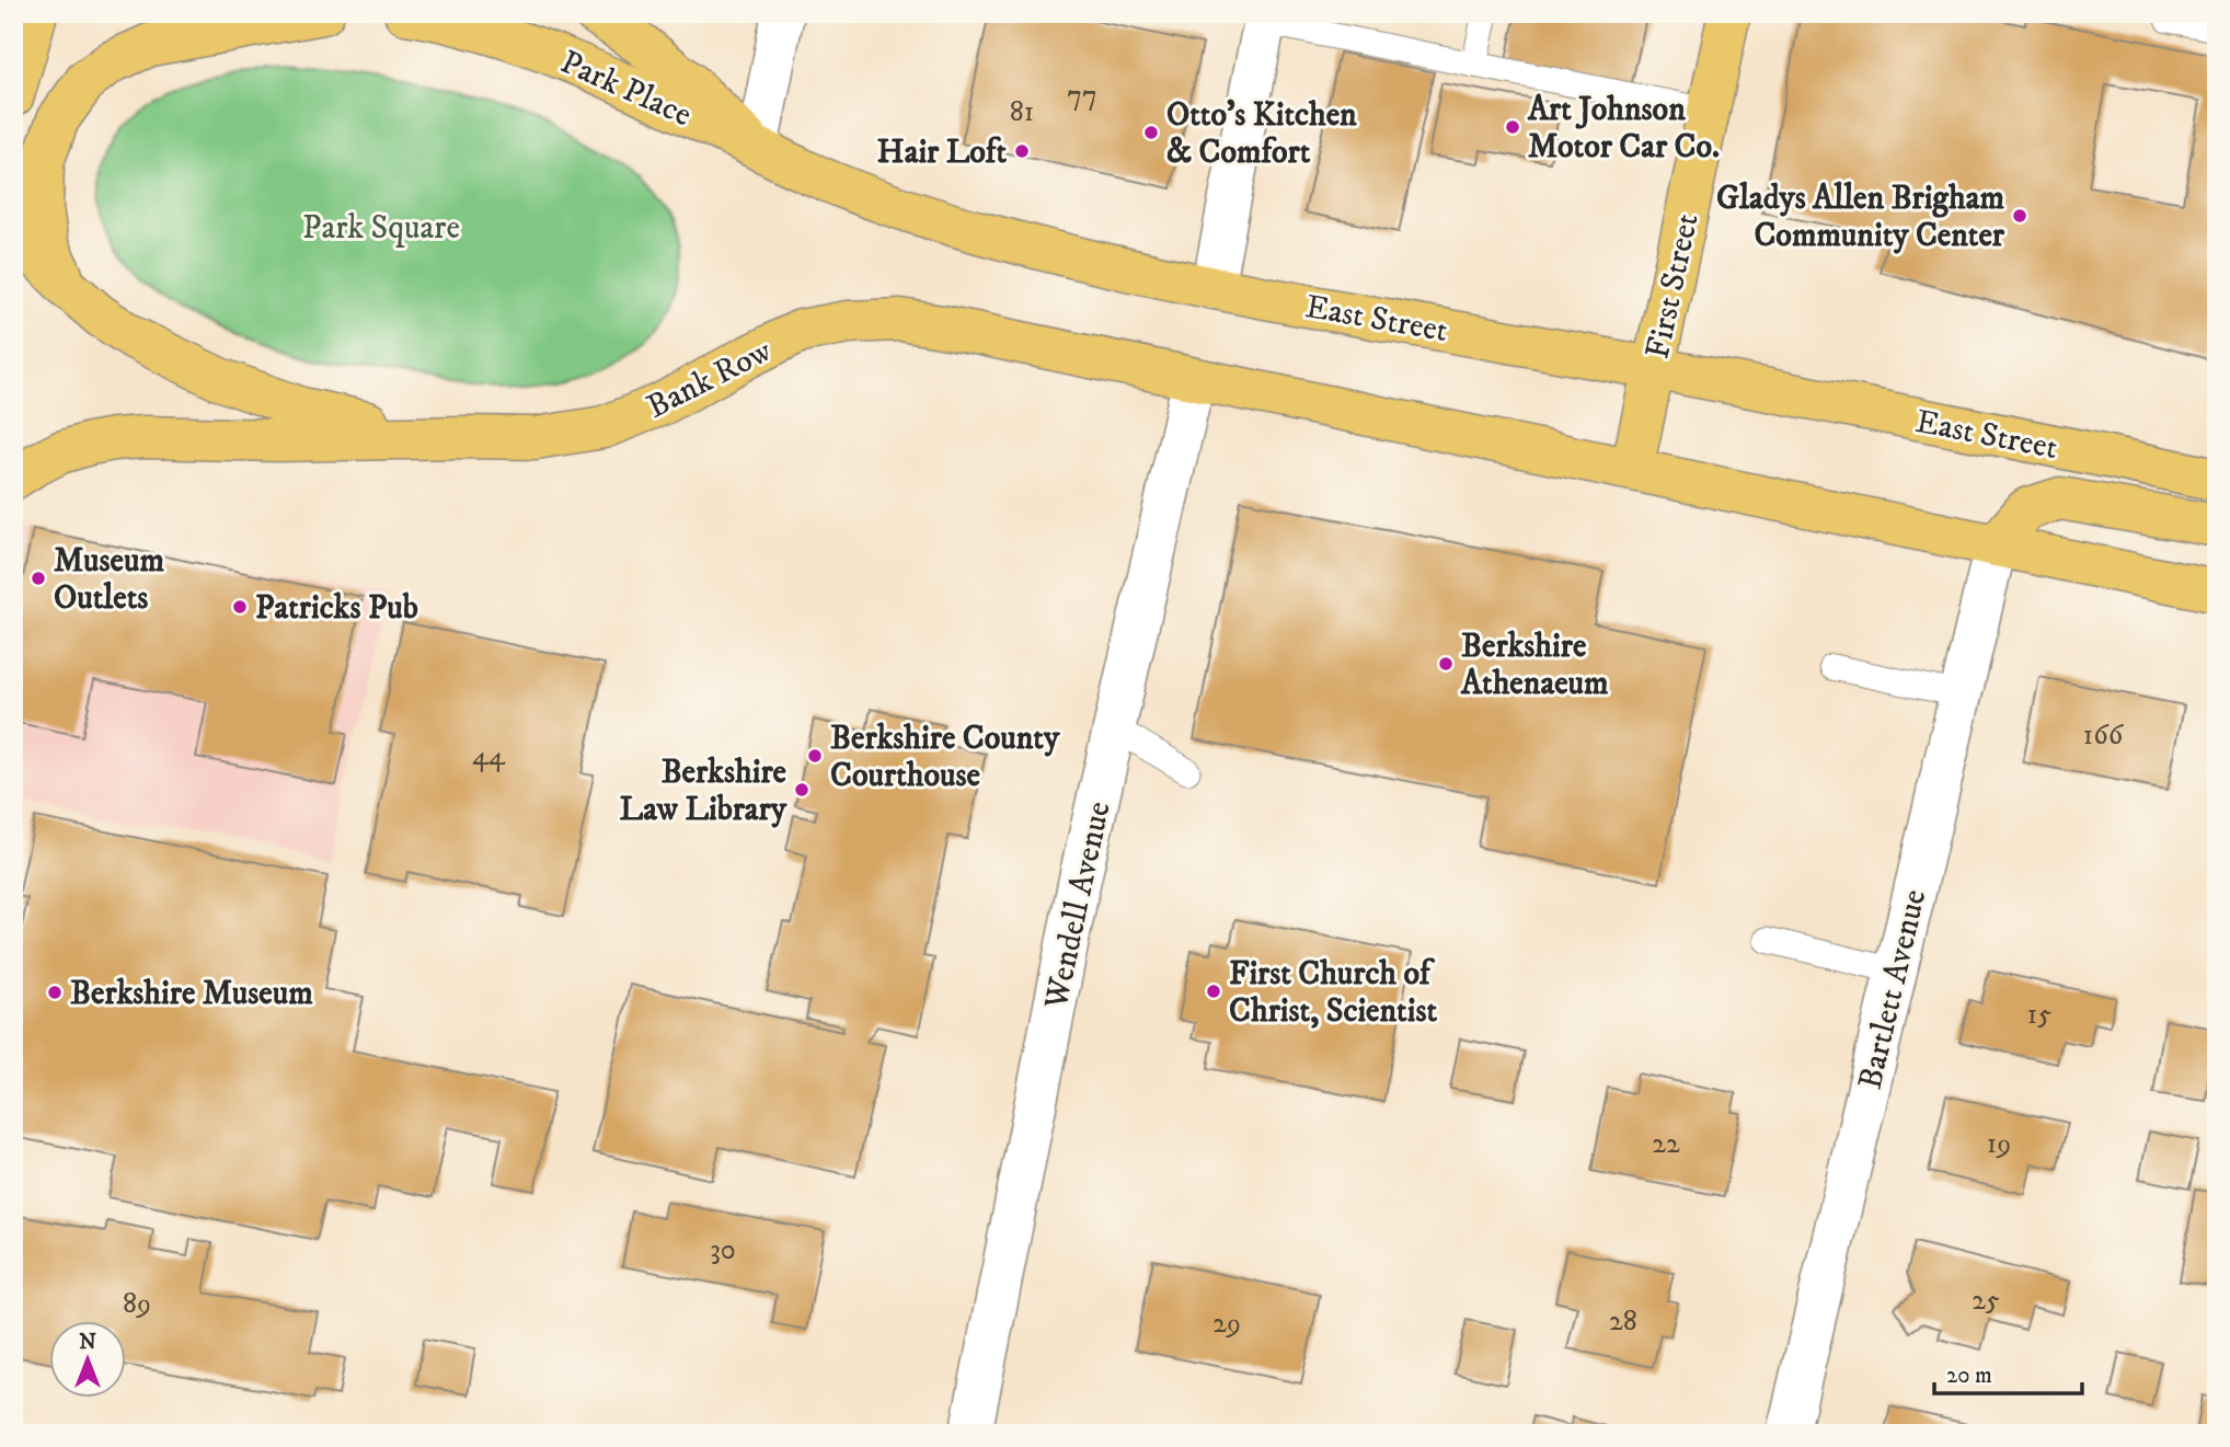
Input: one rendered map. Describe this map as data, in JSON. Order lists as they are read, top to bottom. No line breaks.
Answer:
{"streets":{"main road":["Park Place","First Street","East Street","Bank Row"],"street":["Wendell Avenue","Bartlett Avenue"]},"crossings":[["Park Place","East Street"],["First Street","East Street"],["Bank Row","Wendell Avenue"]],"parks":["Park Square"],"places":["Art Johnson Motor Car Co.","Otto's Kitchen & Comfort","Hair Loft","Gladys Allen Brigham Community Center","Museum Outlets","Patricks Pub","Berkshire Athenaeum","Berkshire County Courthouse","Berkshire Law Library","First Church of Christ, Scientist","Berkshire Museum"],"house_numbers":["77","81","166","44","15","22","19","30","25","89","28","29"],"scale_bar":"20 m","north":"top"}
